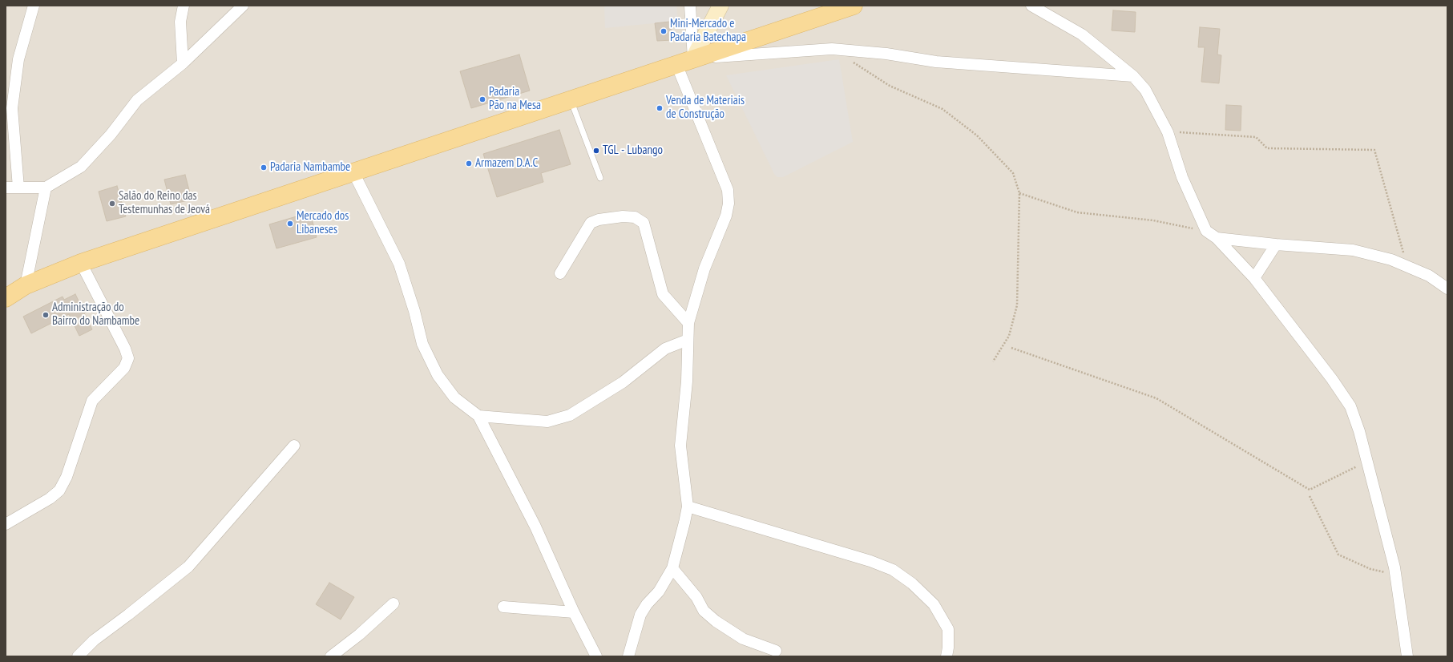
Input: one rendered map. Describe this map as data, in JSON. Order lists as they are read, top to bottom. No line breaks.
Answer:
{"places":["Mini-Mercado e Padaria Batechapa","Padaria Pão na Mesa","Venda de Materiais de Construção","TGL - Lubango","Armazem D.A.C","Padaria Nambambe","Salão do Reino das Testemunhas de Jeová","Mercado dos Libaneses","Administração do Bairro do Nambambe"]}
